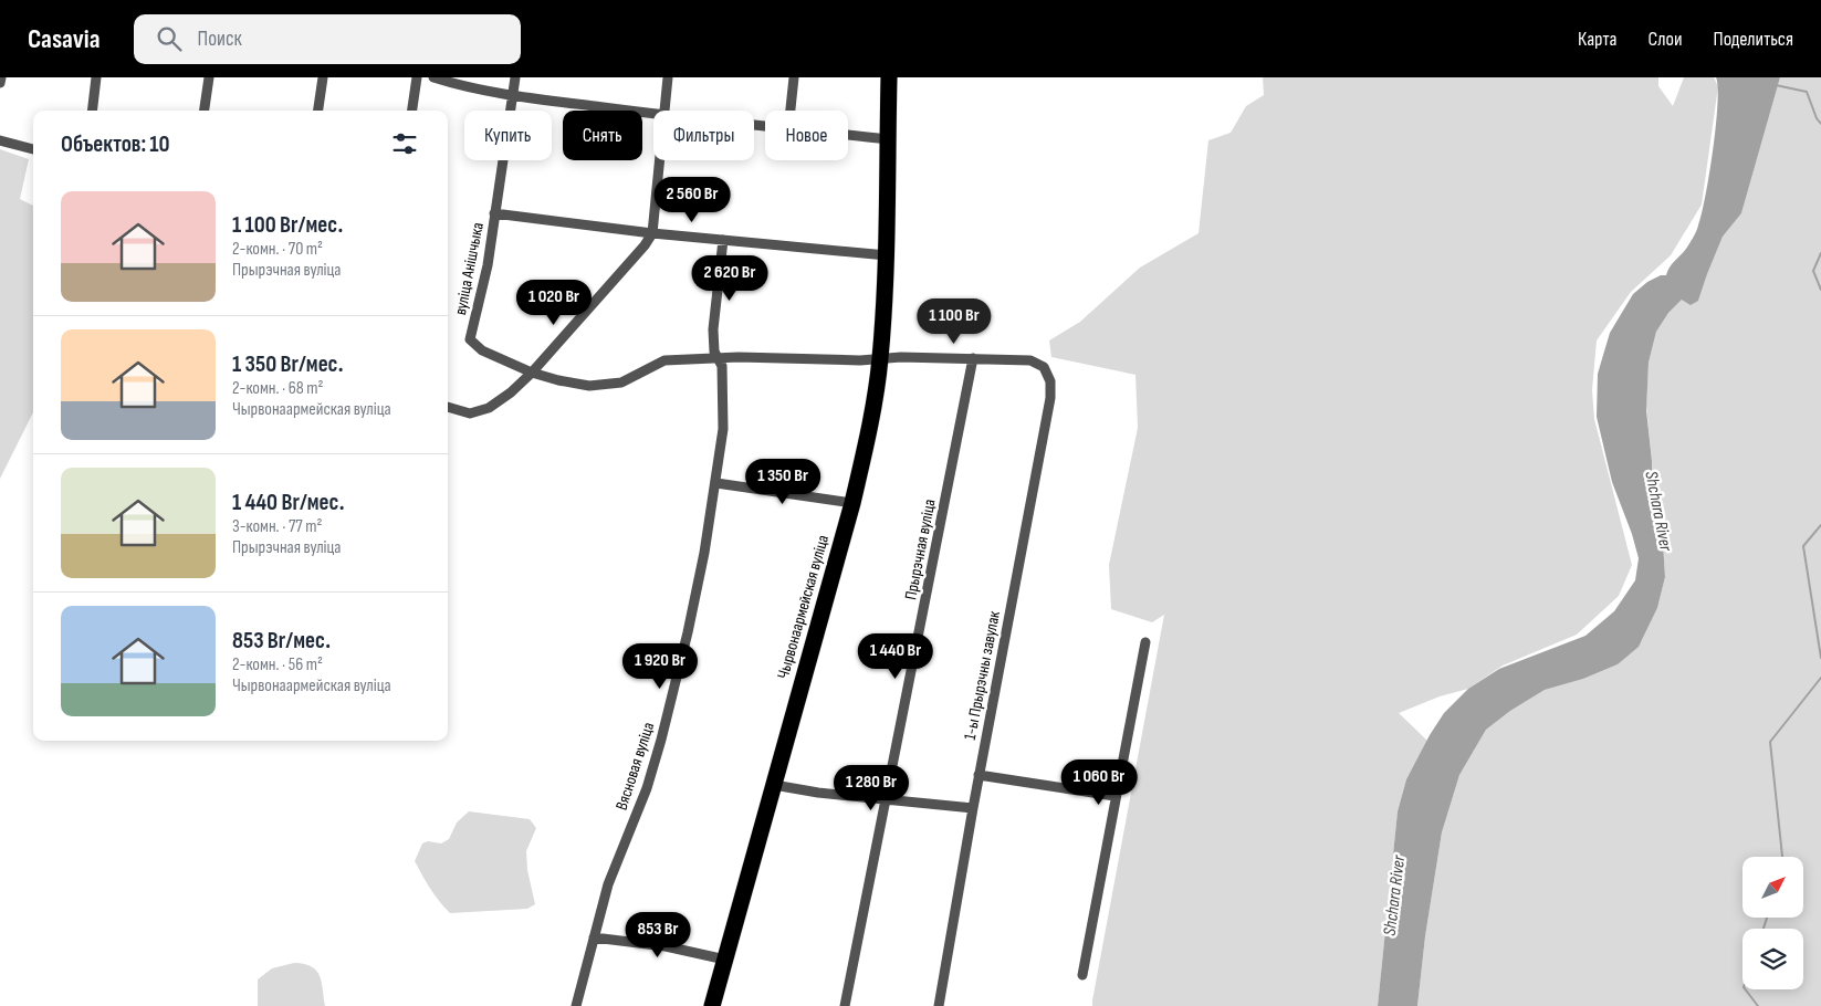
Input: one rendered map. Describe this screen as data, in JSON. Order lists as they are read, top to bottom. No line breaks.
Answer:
{"streets":{"highway":["Чырвонаармейская вуліца"],"street":["вуліца Анішчыка","Прырэчная вуліца","1-ы Прырэчны завулак","Вясновая вуліца"]},"crossings":[["вуліца Анішчыка","Прырэчная вуліца"],["вуліца Анішчыка","Чырвонаармейская вуліца"],["вуліца Анішчыка","1-ы Прырэчны завулак"],["вуліца Анішчыка","Вясновая вуліца"]],"water":["Shchara River"],"north":"top right","page":{"header":"Casavia","search":"Поиск","nav":["Карта","Слои","Поделиться"],"chip":["Купить","Снять","Фильтры","Новое"],"heading":"Объектов: 10","price":["2 560 Br","2 620 Br","1 020 Br","1 100 Br","1 350 Br","1 440 Br","1 920 Br","1 060 Br","1 280 Br","853 Br"],"list":[{"name":"1 100 Br/мес.","note":"2-комн. · 70 m² · Прырэчная вуліца"},{"name":"1 350 Br/мес.","note":"2-комн. · 68 m² · Чырвонаармейская вуліца"},{"name":"1 440 Br/мес.","note":"3-комн. · 77 m² · Прырэчная вуліца"},{"name":"853 Br/мес.","note":"2-комн. · 56 m² · Чырвонаармейская вуліца"}]}}
